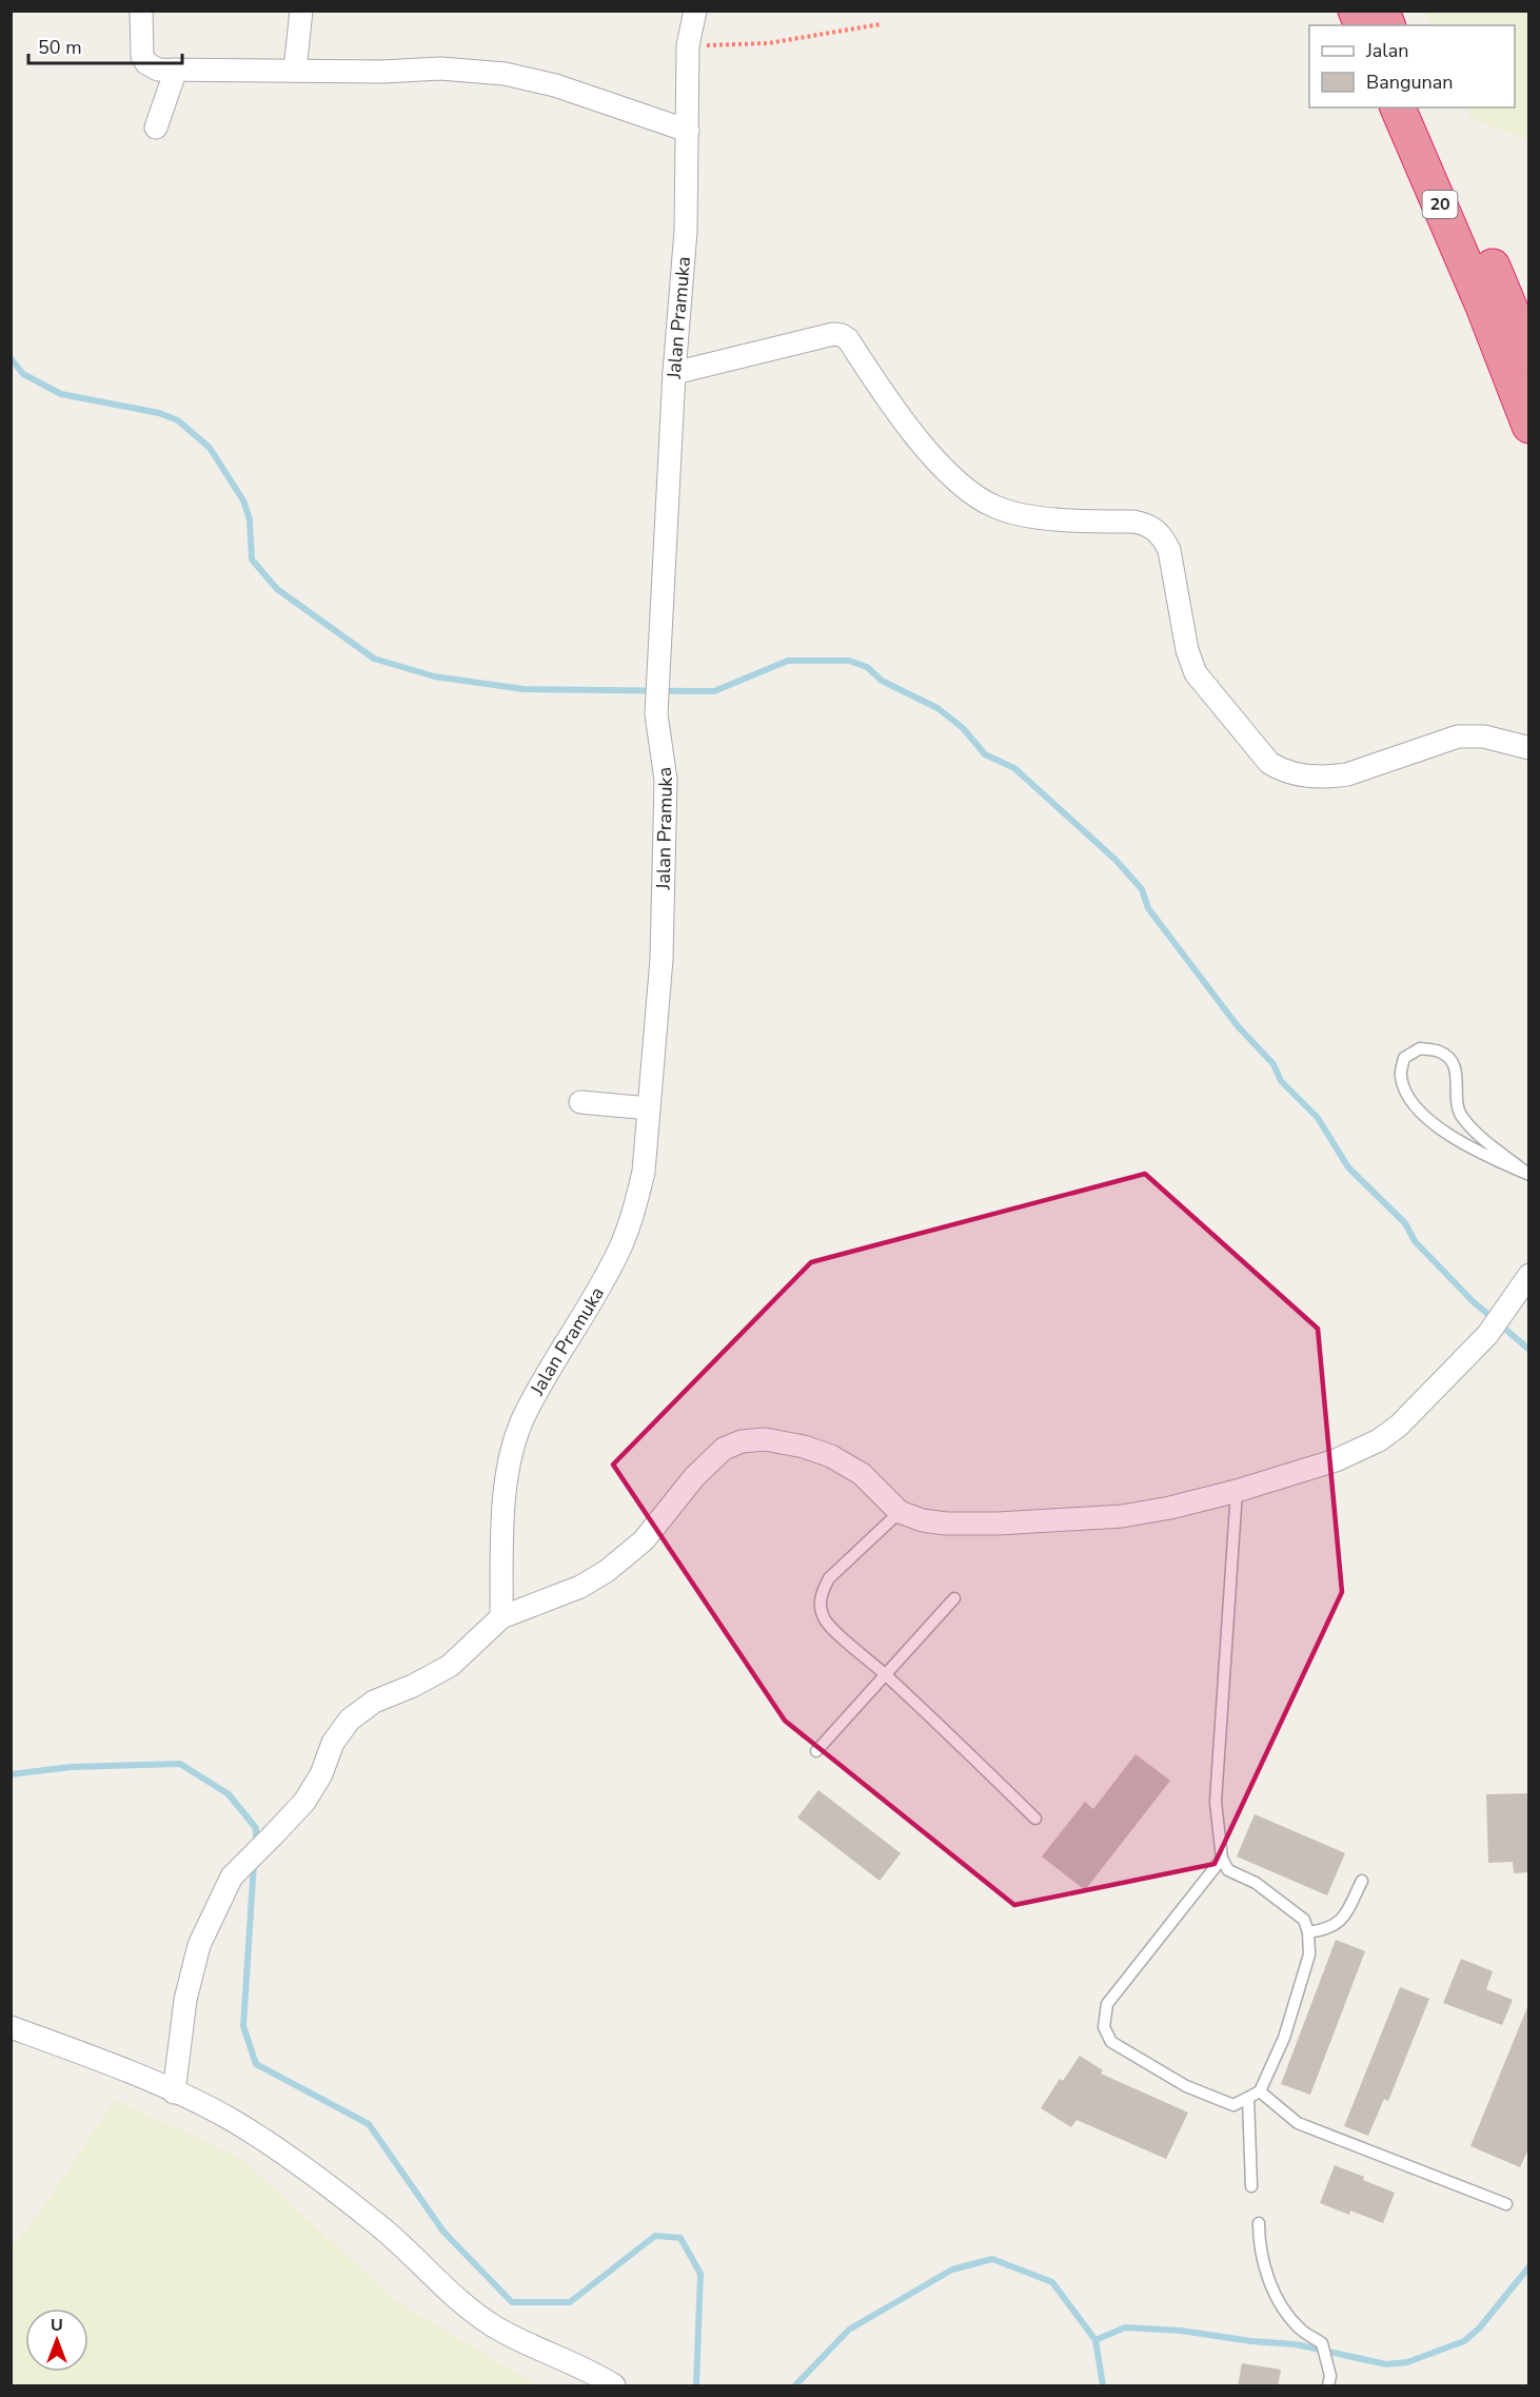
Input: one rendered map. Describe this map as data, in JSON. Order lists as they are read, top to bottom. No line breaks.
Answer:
{"streets":{"highway":["20"],"street":["Jalan Pramuka"]},"legend":["Jalan","Bangunan"],"scale_bar":"50 m","north":"top"}
